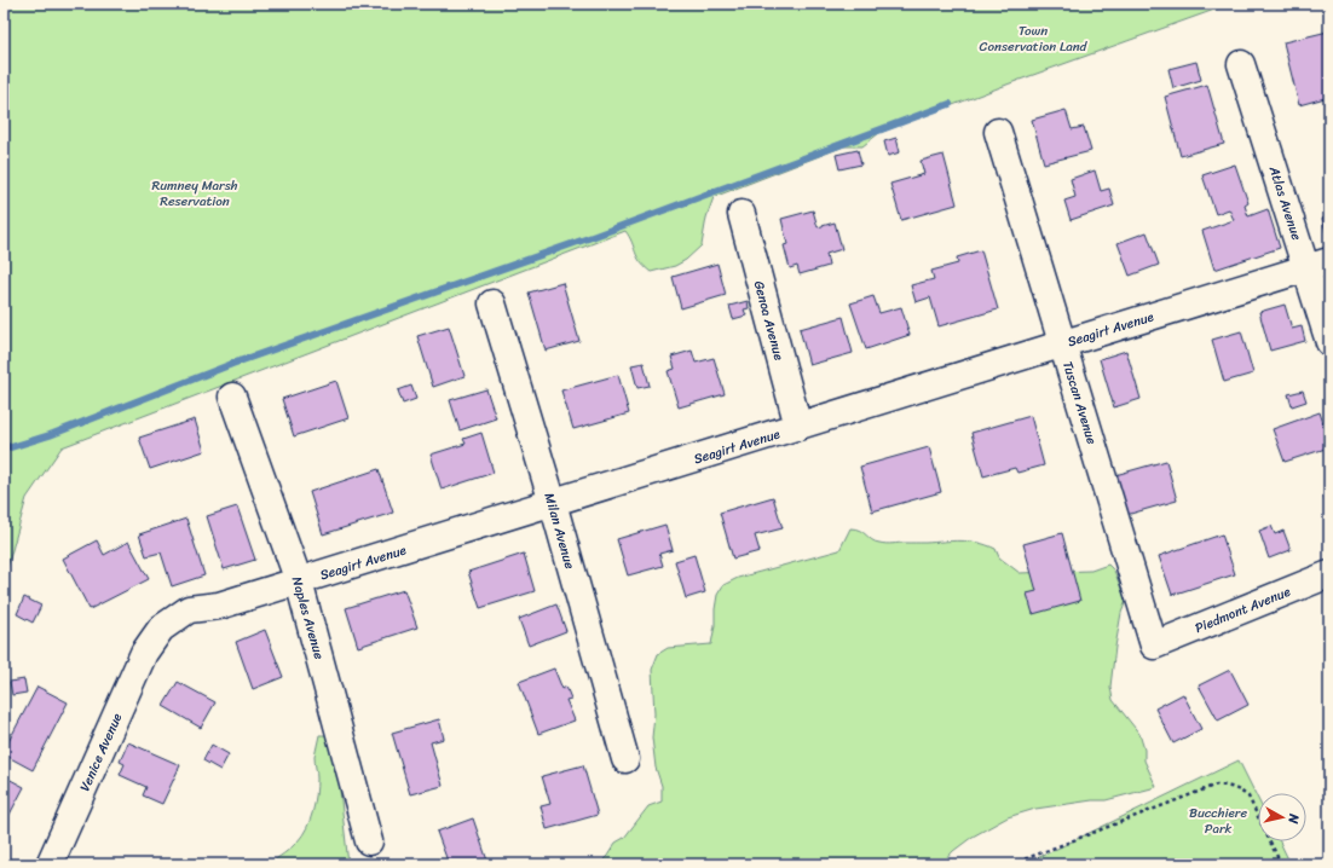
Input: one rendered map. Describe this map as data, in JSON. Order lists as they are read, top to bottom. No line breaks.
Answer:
{"streets":{"street":["Atlas Avenue","Genoa Avenue","Seagirt Avenue","Tuscan Avenue","Milan Avenue","Piedmont Avenue","Naples Avenue","Venice Avenue"]},"crossings":[["Atlas Avenue","Seagirt Avenue"],["Genoa Avenue","Seagirt Avenue"],["Seagirt Avenue","Tuscan Avenue"],["Seagirt Avenue","Milan Avenue"],["Seagirt Avenue","Naples Avenue"],["Seagirt Avenue","Venice Avenue"],["Tuscan Avenue","Piedmont Avenue"]],"parks":["Town Conservation Land","Rumney Marsh Reservation","Bucchiere Park"],"north":"right"}
